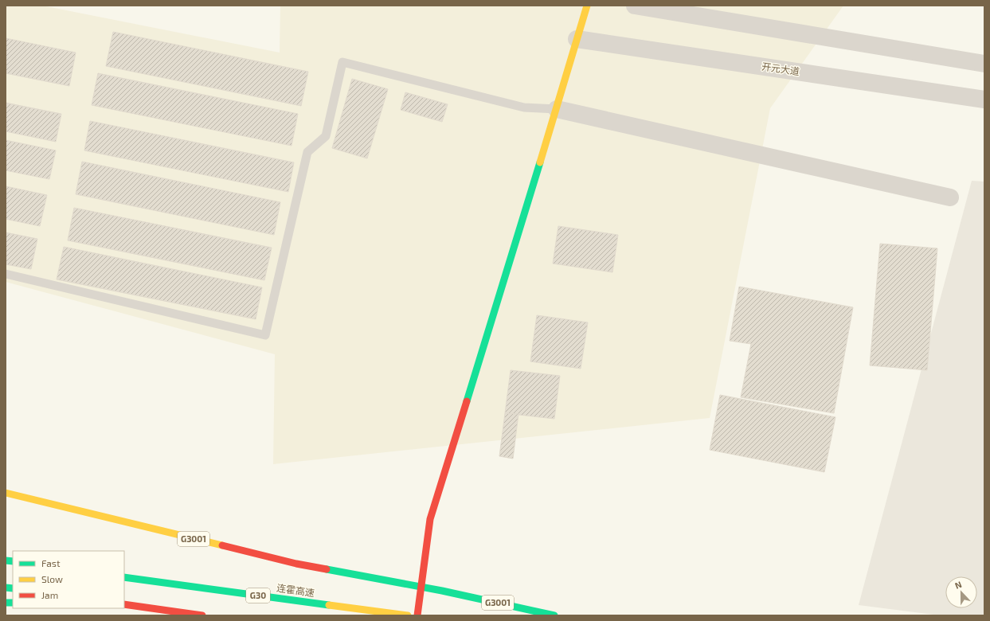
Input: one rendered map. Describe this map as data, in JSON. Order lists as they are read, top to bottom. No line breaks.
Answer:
{"streets":{"main road":["G3001","连霍高速","G30"],"street":["开元大道"]},"legend":["Fast","Slow","Jam"],"north":"top"}
